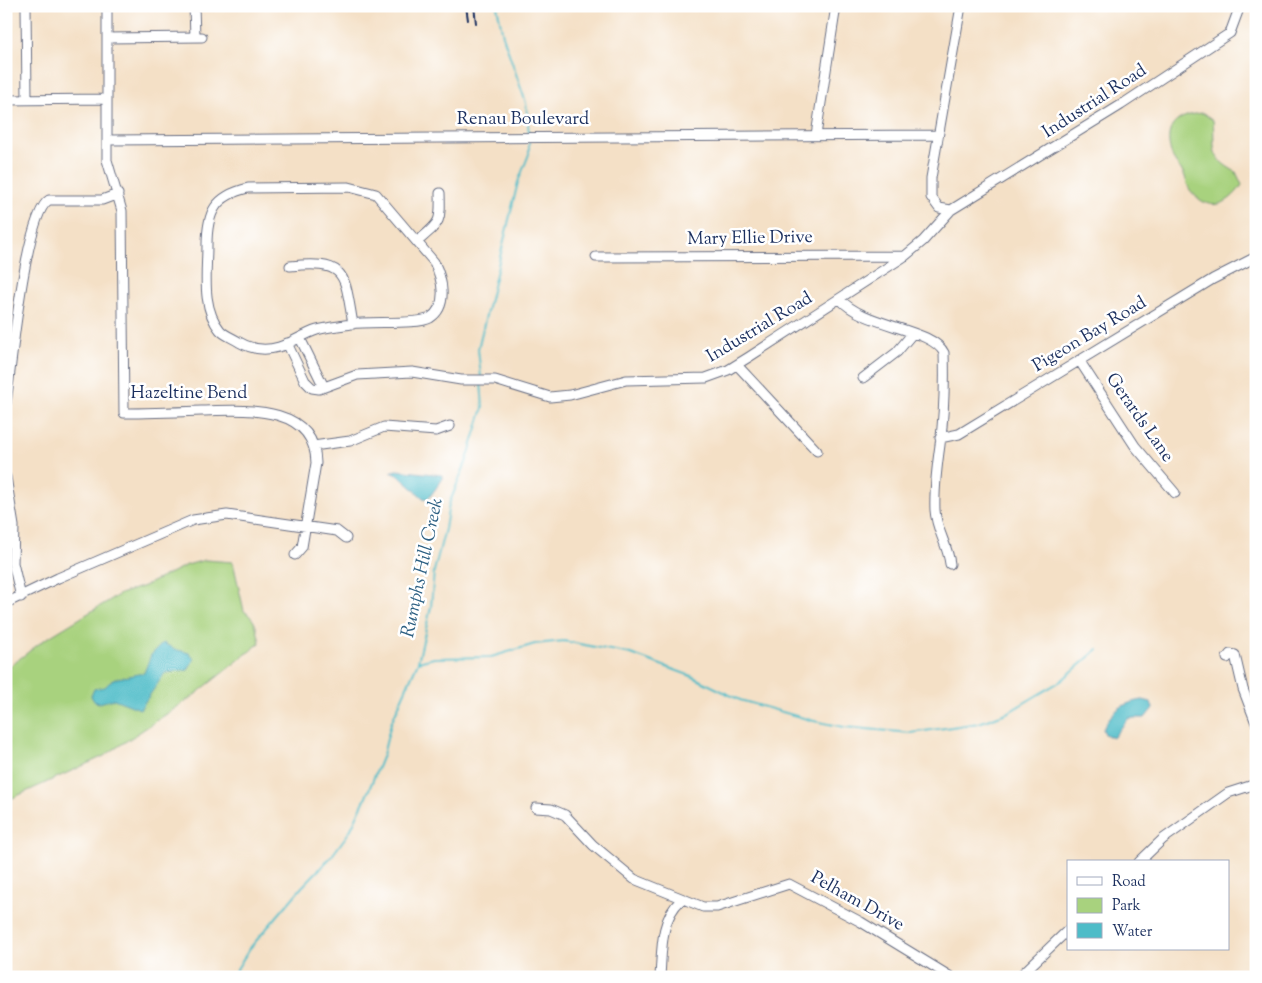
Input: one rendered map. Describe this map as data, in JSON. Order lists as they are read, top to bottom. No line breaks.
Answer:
{"streets":{"street":["Industrial Road","Renau Boulevard","Mary Ellie Drive","Pigeon Bay Road","Hazeltine Bend","Gerards Lane","Pelham Drive"]},"crossings":[["Industrial Road","Mary Ellie Drive"],["Renau Boulevard","Hazeltine Bend"],["Pigeon Bay Road","Gerards Lane"]],"water":["Rumphs Hill Creek"],"legend":["Road","Park","Water"]}
